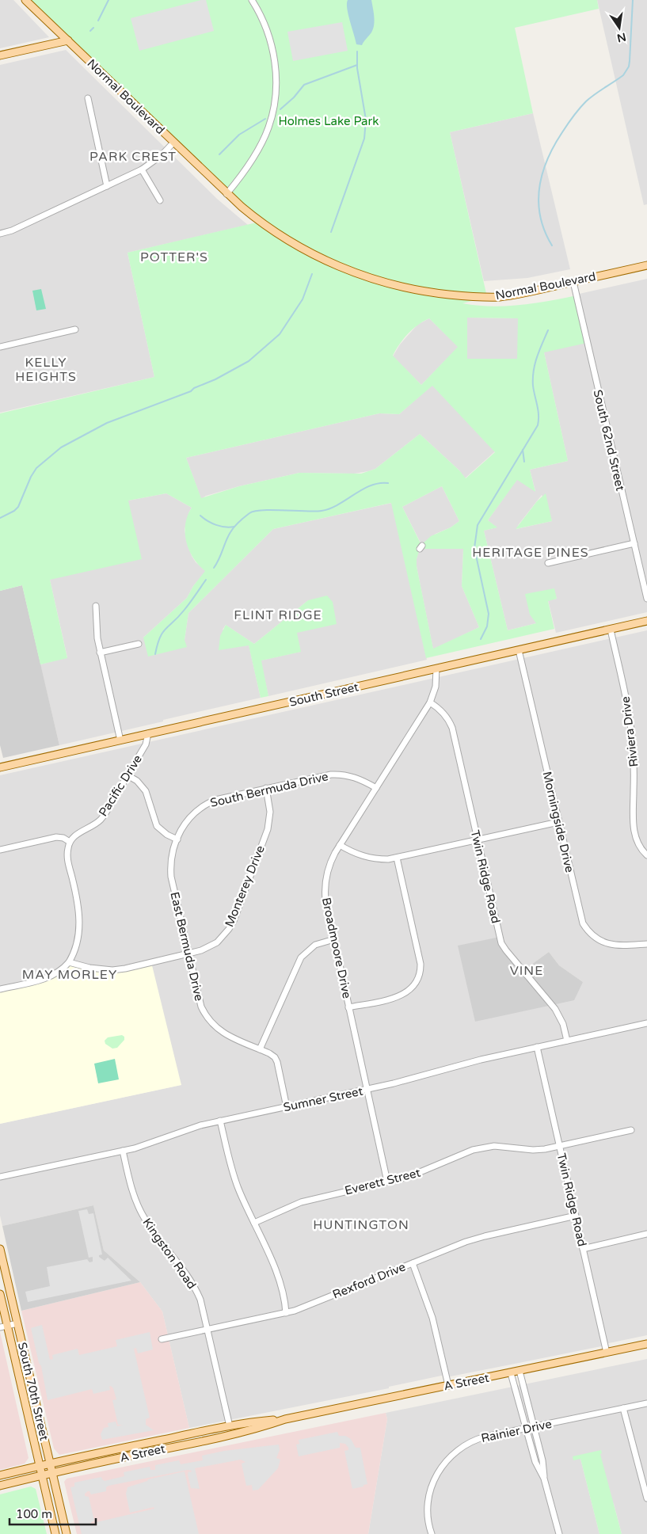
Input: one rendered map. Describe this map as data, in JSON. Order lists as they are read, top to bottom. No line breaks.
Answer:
{"streets":{"main road":["Normal Boulevard","South Street","A Street","South 70th Street"],"street":["South 62nd Street","Riviera Drive","Pacific Drive","South Bermuda Drive","Morningside Drive","Twin Ridge Road","Monterey Drive","East Bermuda Drive","Broadmoore Drive","Sumner Street","Everett Street","Kingston Road","Rexford Drive","Rainier Drive"]},"crossings":[["Normal Boulevard","South 62nd Street"],["South Street","Riviera Drive"],["South Street","Pacific Drive"],["South Street","Morningside Drive"],["South Street","Broadmoore Drive"],["South Bermuda Drive","Monterey Drive"],["South Bermuda Drive","East Bermuda Drive"],["South Bermuda Drive","Broadmoore Drive"],["Twin Ridge Road","Broadmoore Drive"],["Twin Ridge Road","Sumner Street"],["Twin Ridge Road","Everett Street"],["Twin Ridge Road","Rexford Drive"],["Twin Ridge Road","A Street"],["Monterey Drive","East Bermuda Drive"],["East Bermuda Drive","Sumner Street"],["Broadmoore Drive","Sumner Street"],["Broadmoore Drive","Everett Street"],["Sumner Street","Kingston Road"],["Kingston Road","Rexford Drive"],["Kingston Road","A Street"],["A Street","South 70th Street"]],"districts":["PARK CREST","POTTER'S","KELLY HEIGHTS","HERITAGE PINES","FLINT RIDGE","VINE","MAY MORLEY","HUNTINGTON"],"parks":["Holmes Lake Park"],"scale_bar":"100 m","north":"bottom"}
